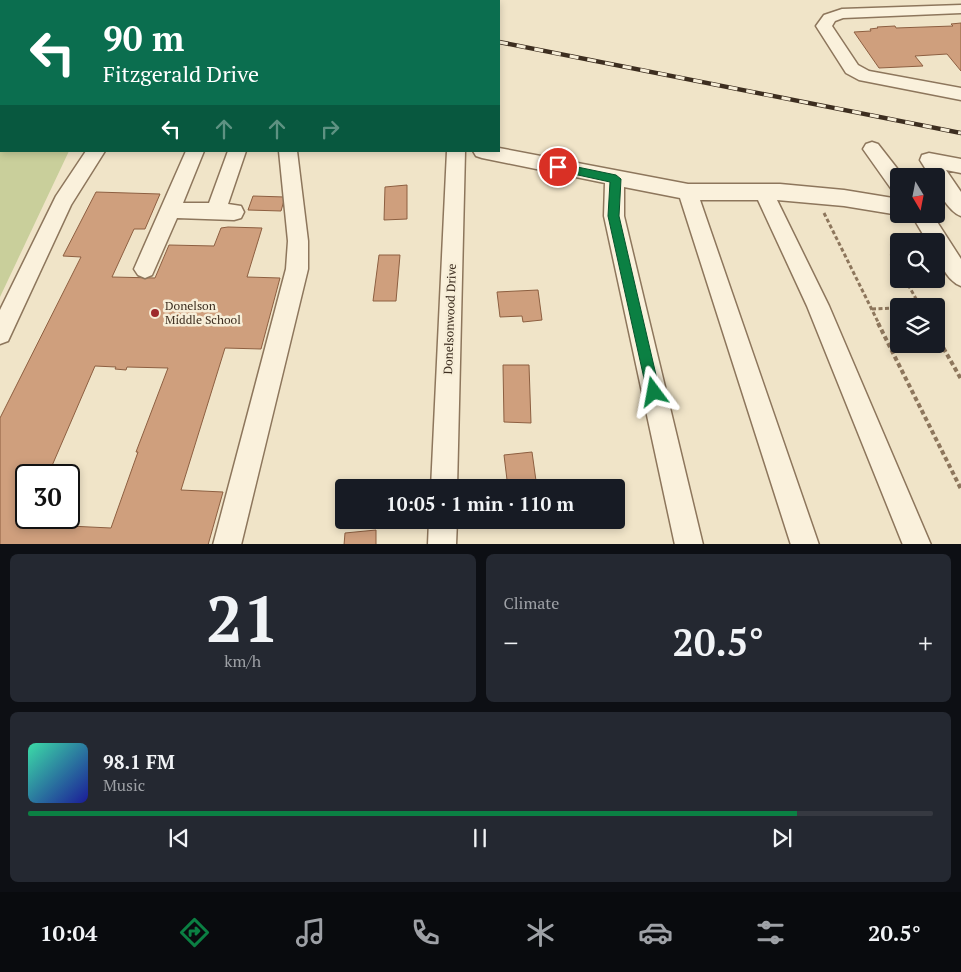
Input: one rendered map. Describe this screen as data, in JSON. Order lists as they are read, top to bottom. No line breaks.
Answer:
{"streets":{"street":["Donelsonwood Drive"]},"places":["Donelson Middle School"],"north":"bottom","page":{"turn":["90 m","Fitzgerald Drive"],"limit":"30","trip":"10:05 · 1 min · 110 m","tile":[["21","km/h"],"Climate"],"heat":["−","20.5°","+"],"song":["98.1 FM","Music"],"tabs":["10:04","20.5°"]}}
